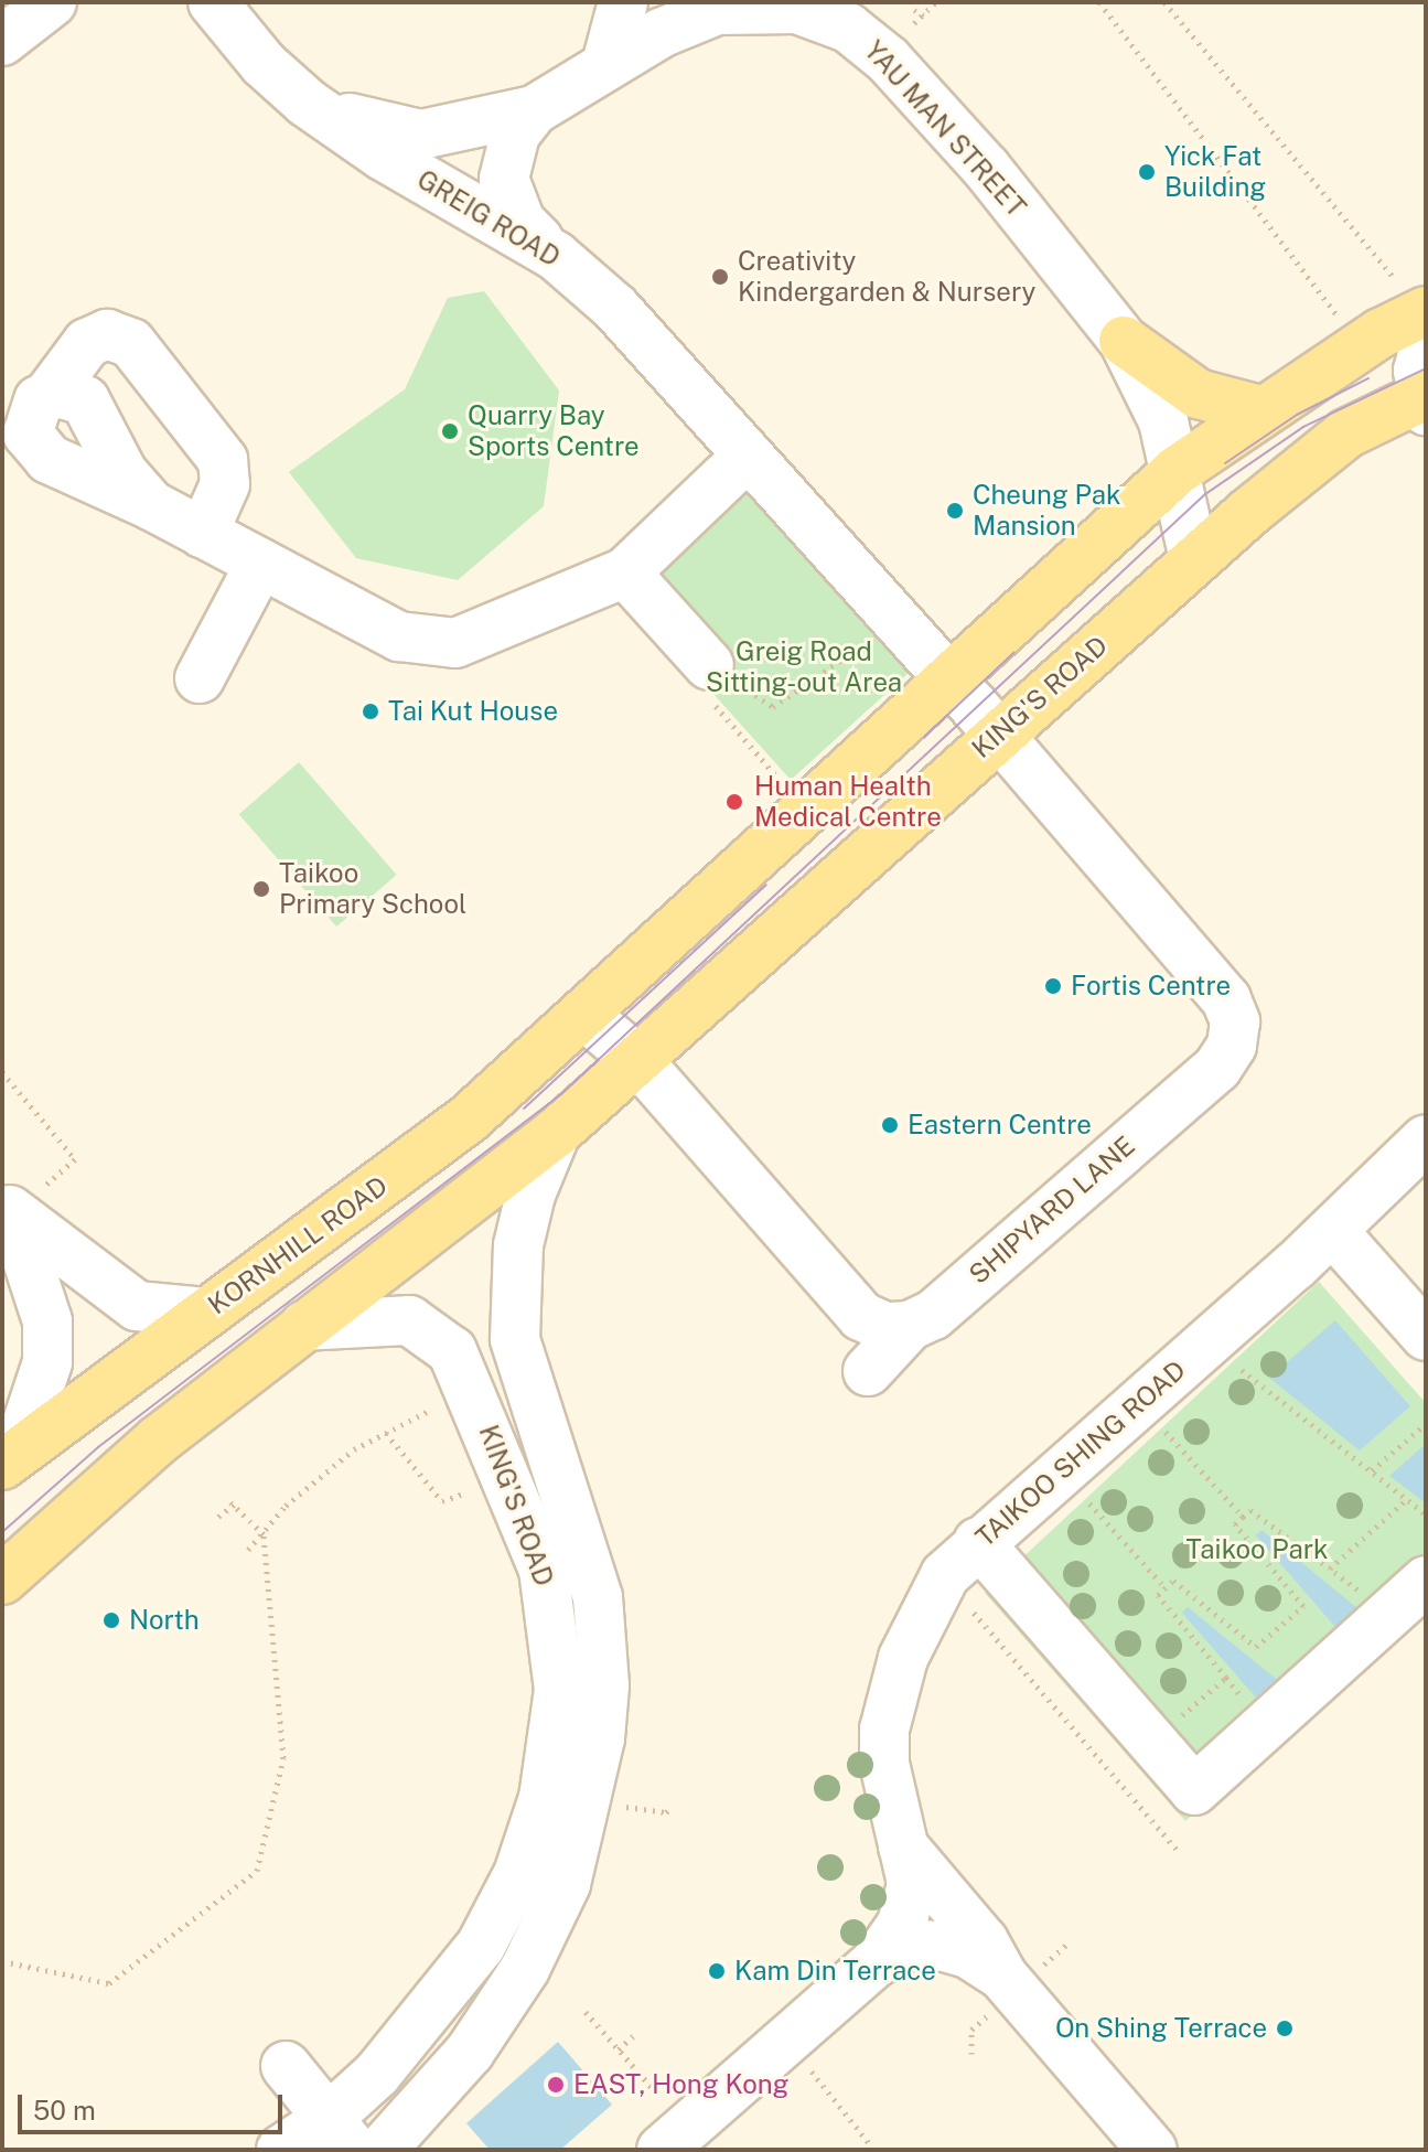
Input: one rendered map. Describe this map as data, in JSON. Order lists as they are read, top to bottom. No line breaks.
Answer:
{"streets":{"main road":["KING'S ROAD","KORNHILL ROAD"],"street":["YAU MAN STREET","GREIG ROAD","SHIPYARD LANE","TAIKOO SHING ROAD"]},"crossings":[["YAU MAN STREET","GREIG ROAD"],["YAU MAN STREET","KING'S ROAD"],["GREIG ROAD","KING'S ROAD"],["GREIG ROAD","SHIPYARD LANE"],["KING'S ROAD","SHIPYARD LANE"]],"parks":["Greig Road Sitting-out Area","Taikoo Park"],"places":["Yick Fat Building","Creativity Kindergarden & Nursery","Quarry Bay Sports Centre","Cheung Pak Mansion","Tai Kut House","Human Health Medical Centre","Taikoo Primary School","Fortis Centre","Eastern Centre","North","Kam Din Terrace","On Shing Terrace","EAST, Hong Kong"],"scale_bar":"50 m"}
